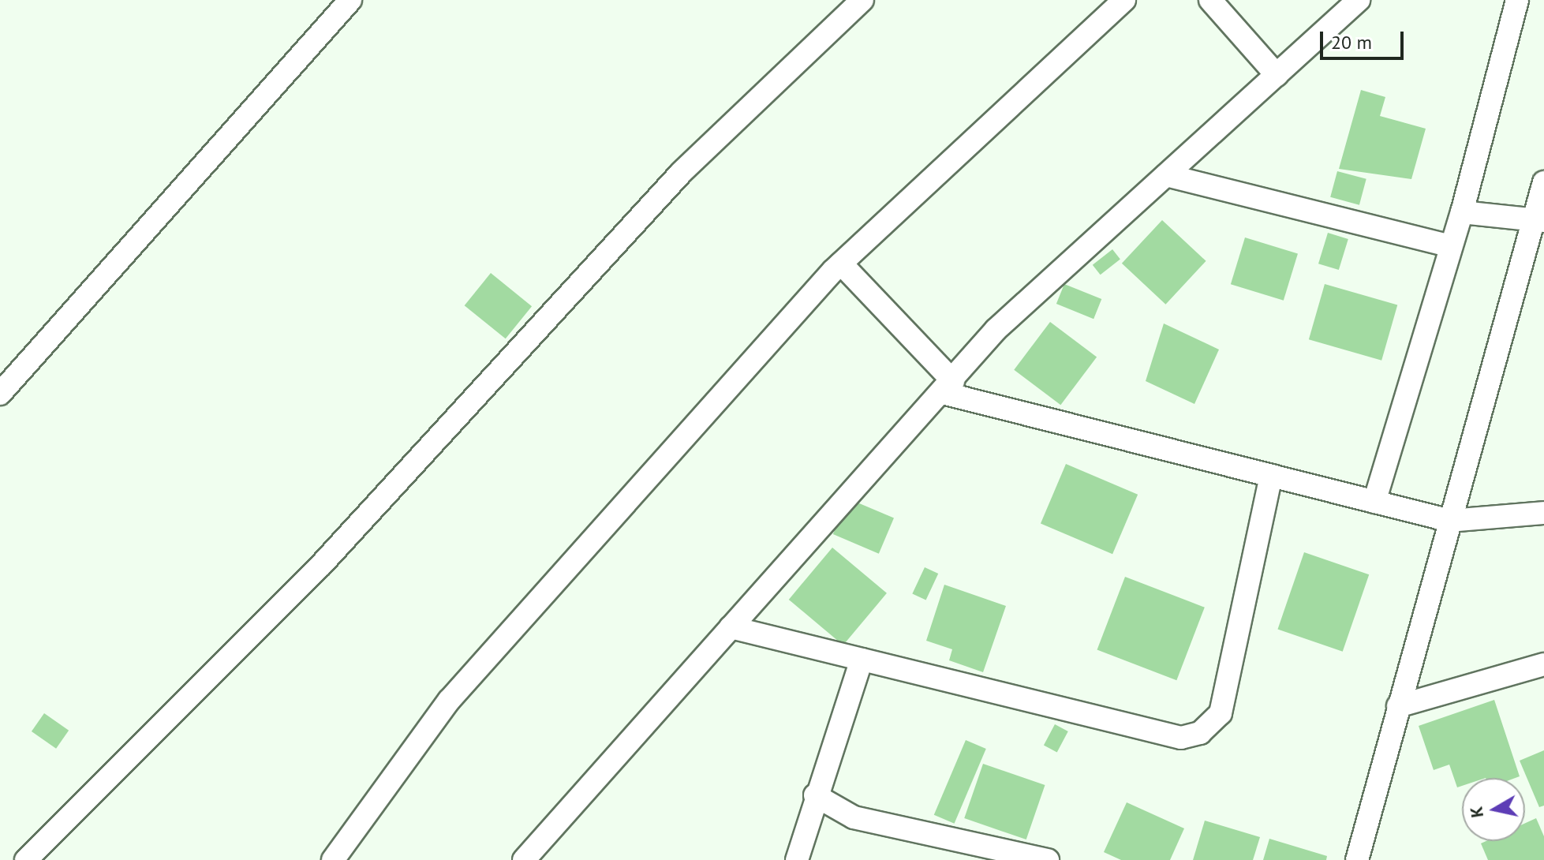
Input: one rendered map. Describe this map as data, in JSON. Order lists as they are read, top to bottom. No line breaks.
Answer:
{"scale_bar":"20 m","north":"left"}
